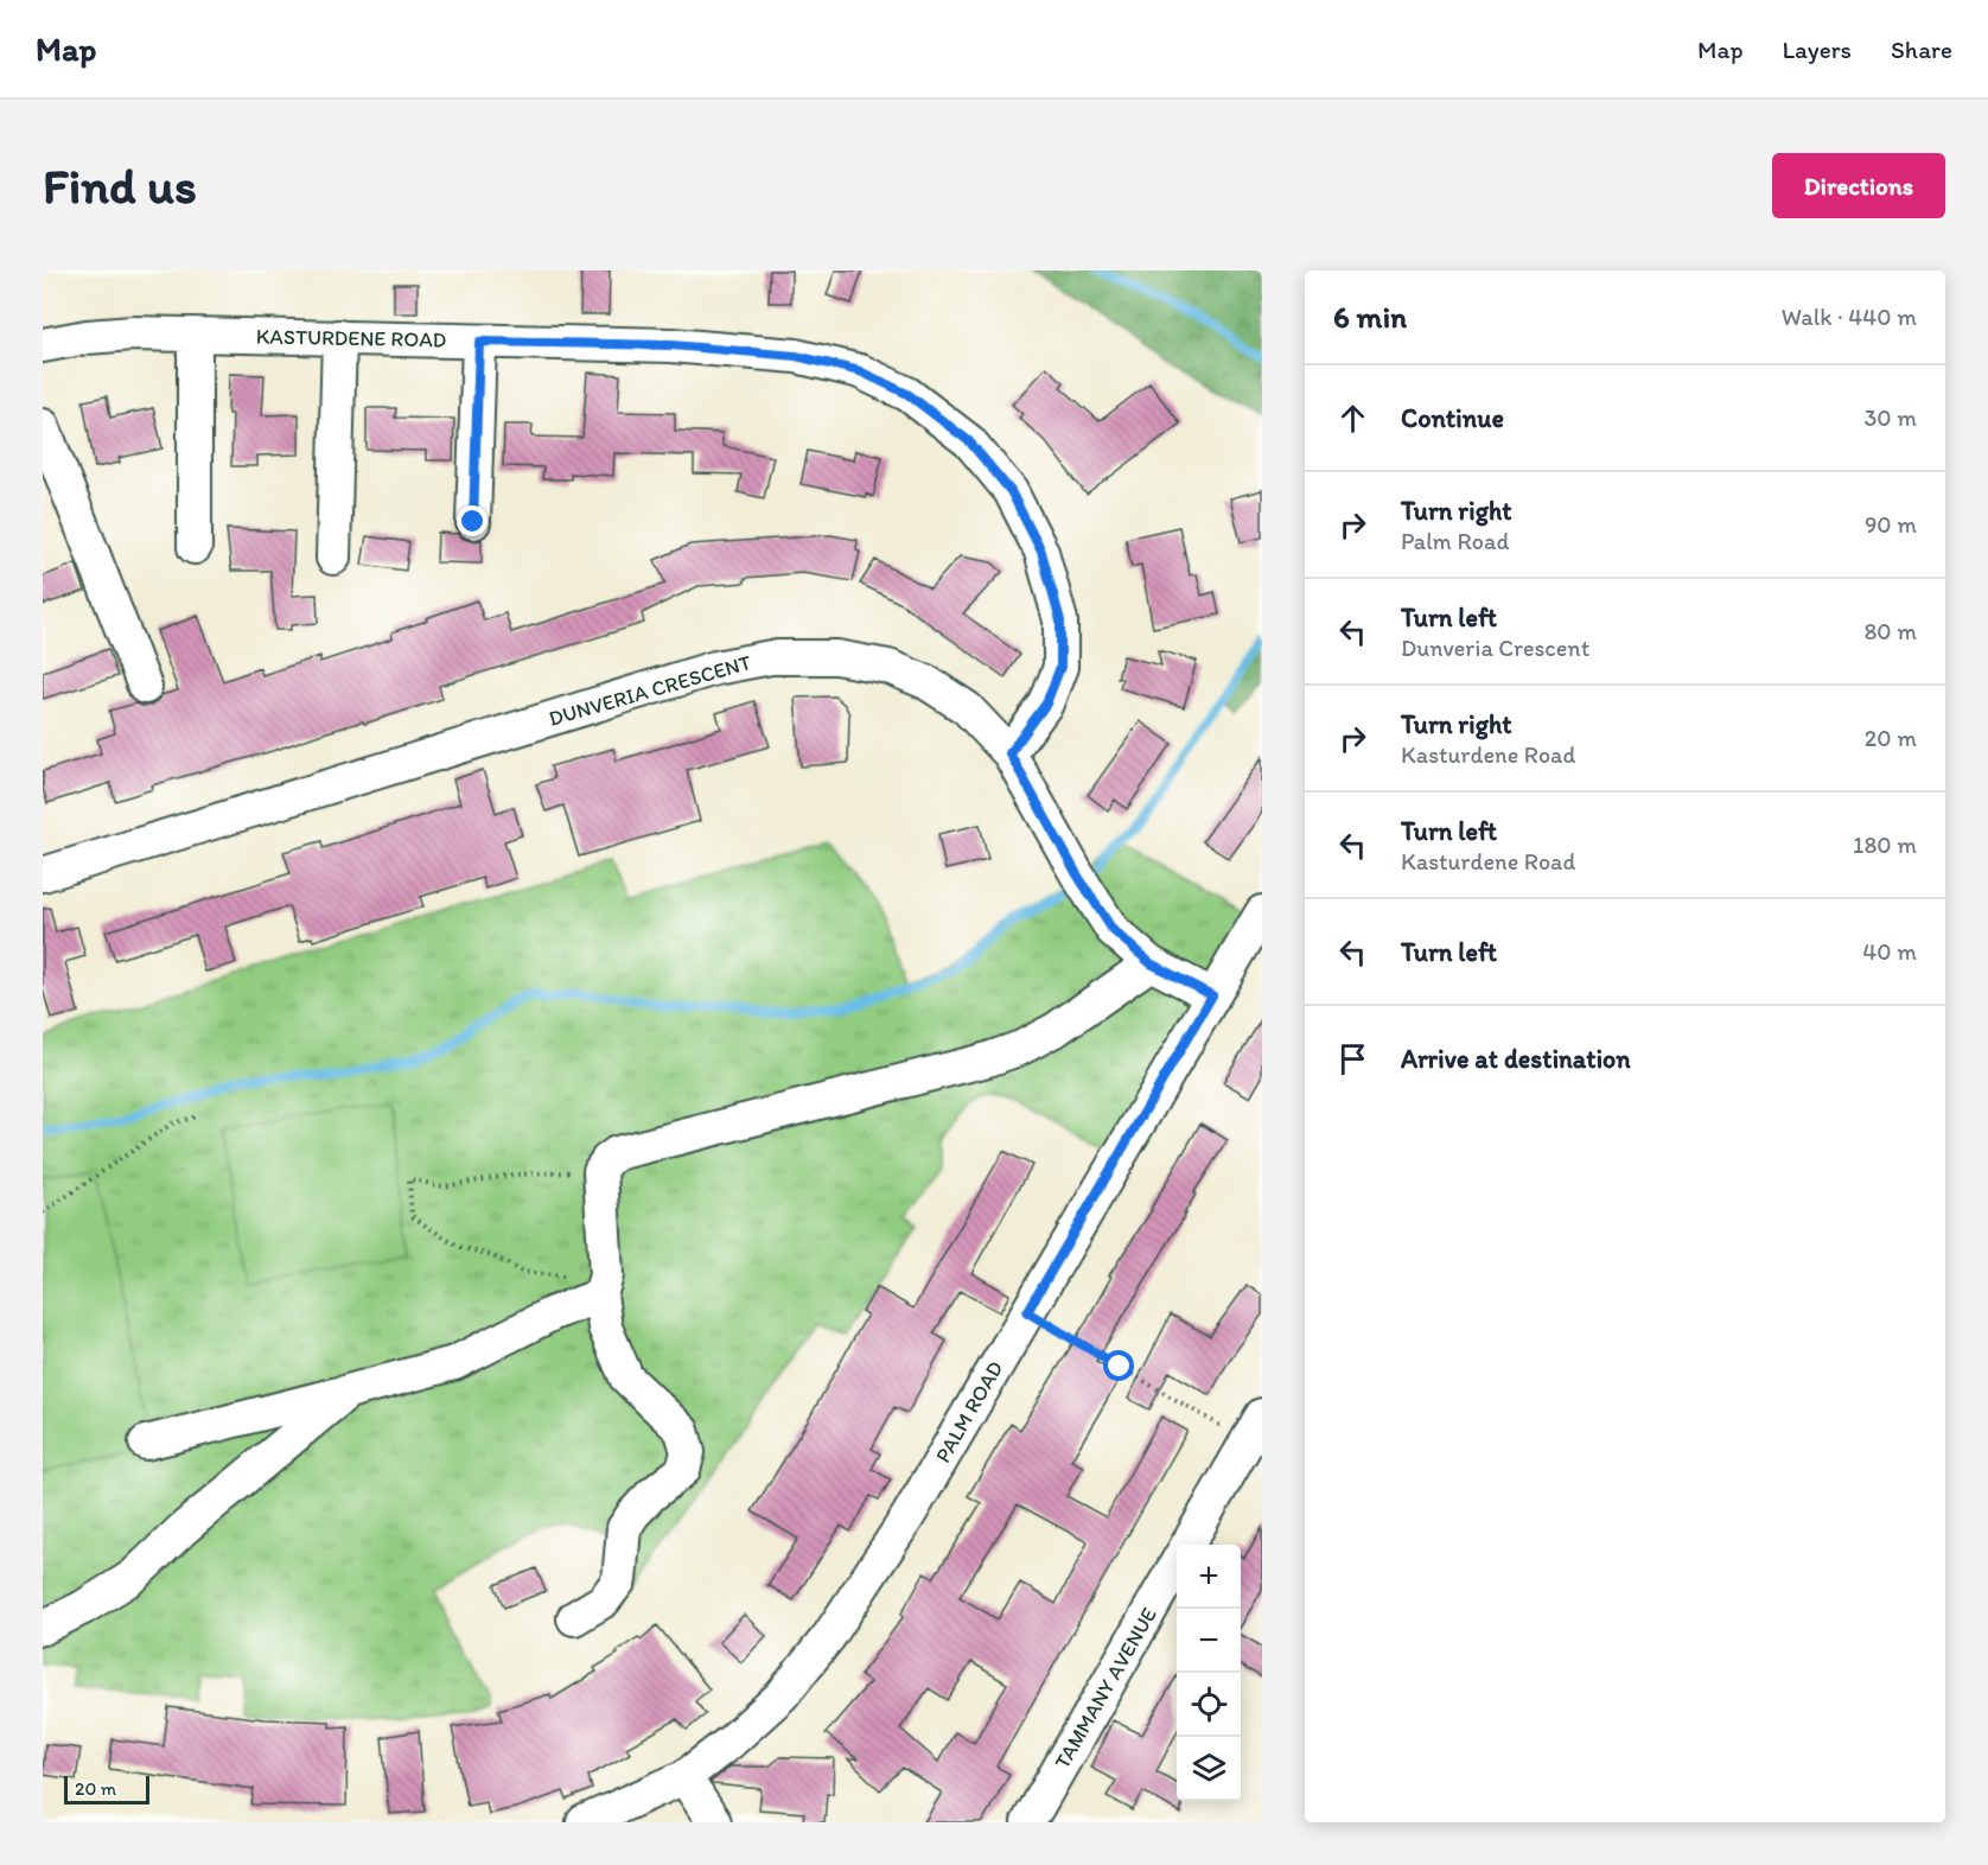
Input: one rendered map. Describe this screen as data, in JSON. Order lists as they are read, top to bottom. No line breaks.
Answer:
{"streets":{"street":["KASTURDENE ROAD","DUNVERIA CRESCENT","PALM ROAD","TAMMANY AVENUE"]},"crossings":[["KASTURDENE ROAD","DUNVERIA CRESCENT"],["DUNVERIA CRESCENT","PALM ROAD"]],"scale_bar":"20 m","page":{"header":"Map","nav":["Map","Layers","Share"],"buttons":"Directions","title":"Find us","heading":["6 min","Walk · 440 m"],"list":[["Continue","30 m"],["Turn right","Palm Road","90 m"],["Turn left","Dunveria Crescent","80 m"],["Turn right","Kasturdene Road","20 m"],["Turn left","Kasturdene Road","180 m"],["Turn left","40 m"],"Arrive at destination"],"map_buttons":["+","−"],"scale":"20 m"}}
